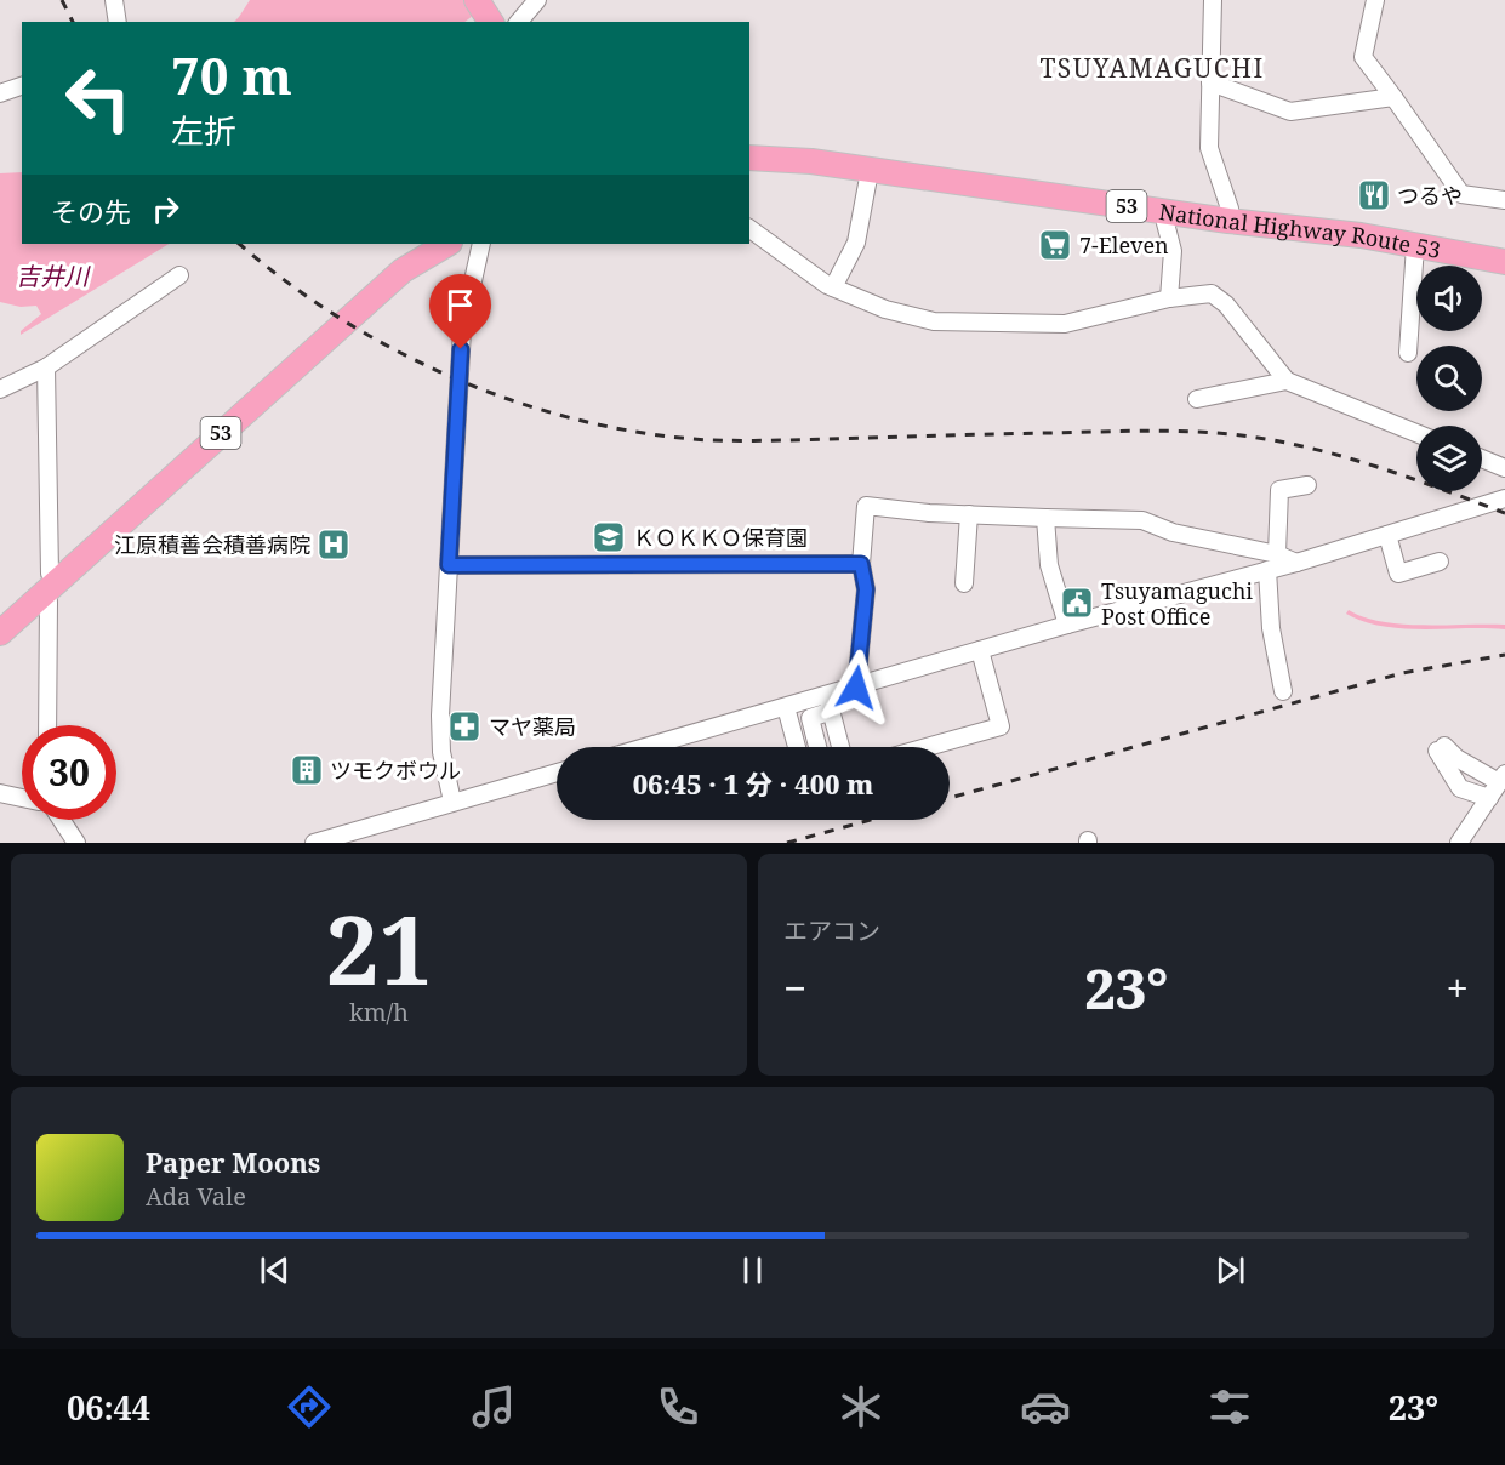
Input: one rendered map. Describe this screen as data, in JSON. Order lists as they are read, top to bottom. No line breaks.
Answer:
{"streets":{"highway":["53","National Highway Route 53"]},"districts":["TSUYAMAGUCHI"],"water":["吉井川"],"places":{"restaurant":["つるや"],"supermarket":["7-Eleven"],"school or university":["ＫＯＫＫＯ保育園"],"hospital":["江原積善会積善病院"],"public building":["Tsuyamaguchi Post Office"],"pharmacy":["マヤ薬局"],"building":["ツモクボウル"]},"page":{"turn":["70 m","左折"],"then":"その先","limit":"30","trip":"06:45 · 1 分 · 400 m","tile":[["21","km/h"],"エアコン"],"heat":["−","23°","+"],"song":["Paper Moons","Ada Vale"],"tabs":["06:44","23°"]}}
